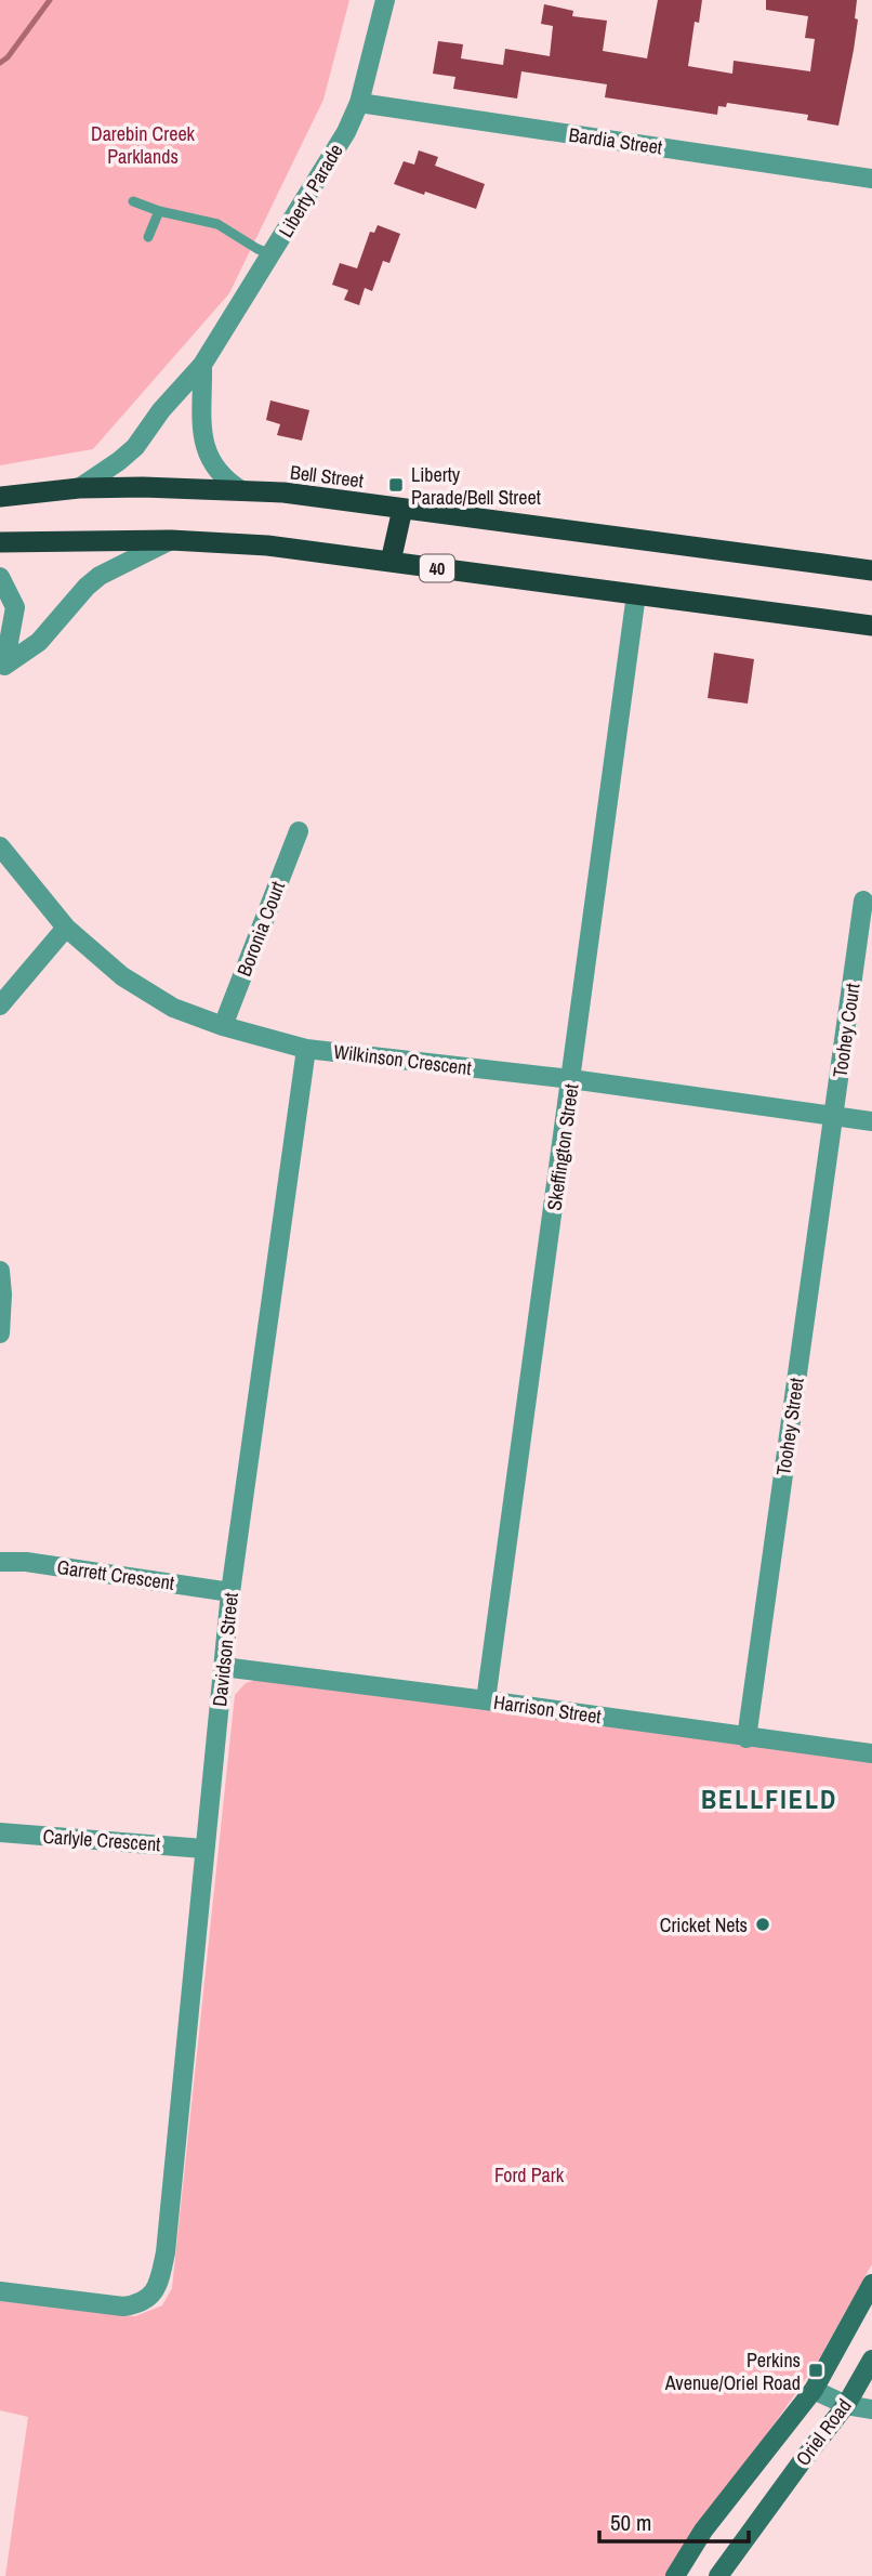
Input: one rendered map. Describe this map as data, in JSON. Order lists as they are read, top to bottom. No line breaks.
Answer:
{"streets":{"highway":["Bell Street","40"],"main road":["Oriel Road"],"street":["Bardia Street","Liberty Parade","Boronia Court","Toohey Court","Wilkinson Crescent","Skeffington Street","Toohey Street","Garrett Crescent","Davidson Street","Harrison Street","Carlyle Crescent"]},"crossings":[["Bardia Street","Liberty Parade"],["Liberty Parade","Bell Street"],["40","Skeffington Street"],["Boronia Court","Wilkinson Crescent"],["Toohey Court","Wilkinson Crescent"],["Toohey Court","Toohey Street"],["Wilkinson Crescent","Skeffington Street"],["Wilkinson Crescent","Toohey Street"],["Wilkinson Crescent","Davidson Street"],["Skeffington Street","Harrison Street"],["Toohey Street","Harrison Street"],["Garrett Crescent","Davidson Street"],["Davidson Street","Harrison Street"],["Davidson Street","Carlyle Crescent"]],"districts":["BELLFIELD"],"parks":["Darebin Creek Parklands","Ford Park"],"places":{"transit":["Liberty Parade/Bell Street","Perkins Avenue/Oriel Road"],"other":["Cricket Nets"]},"scale_bar":"50 m"}
